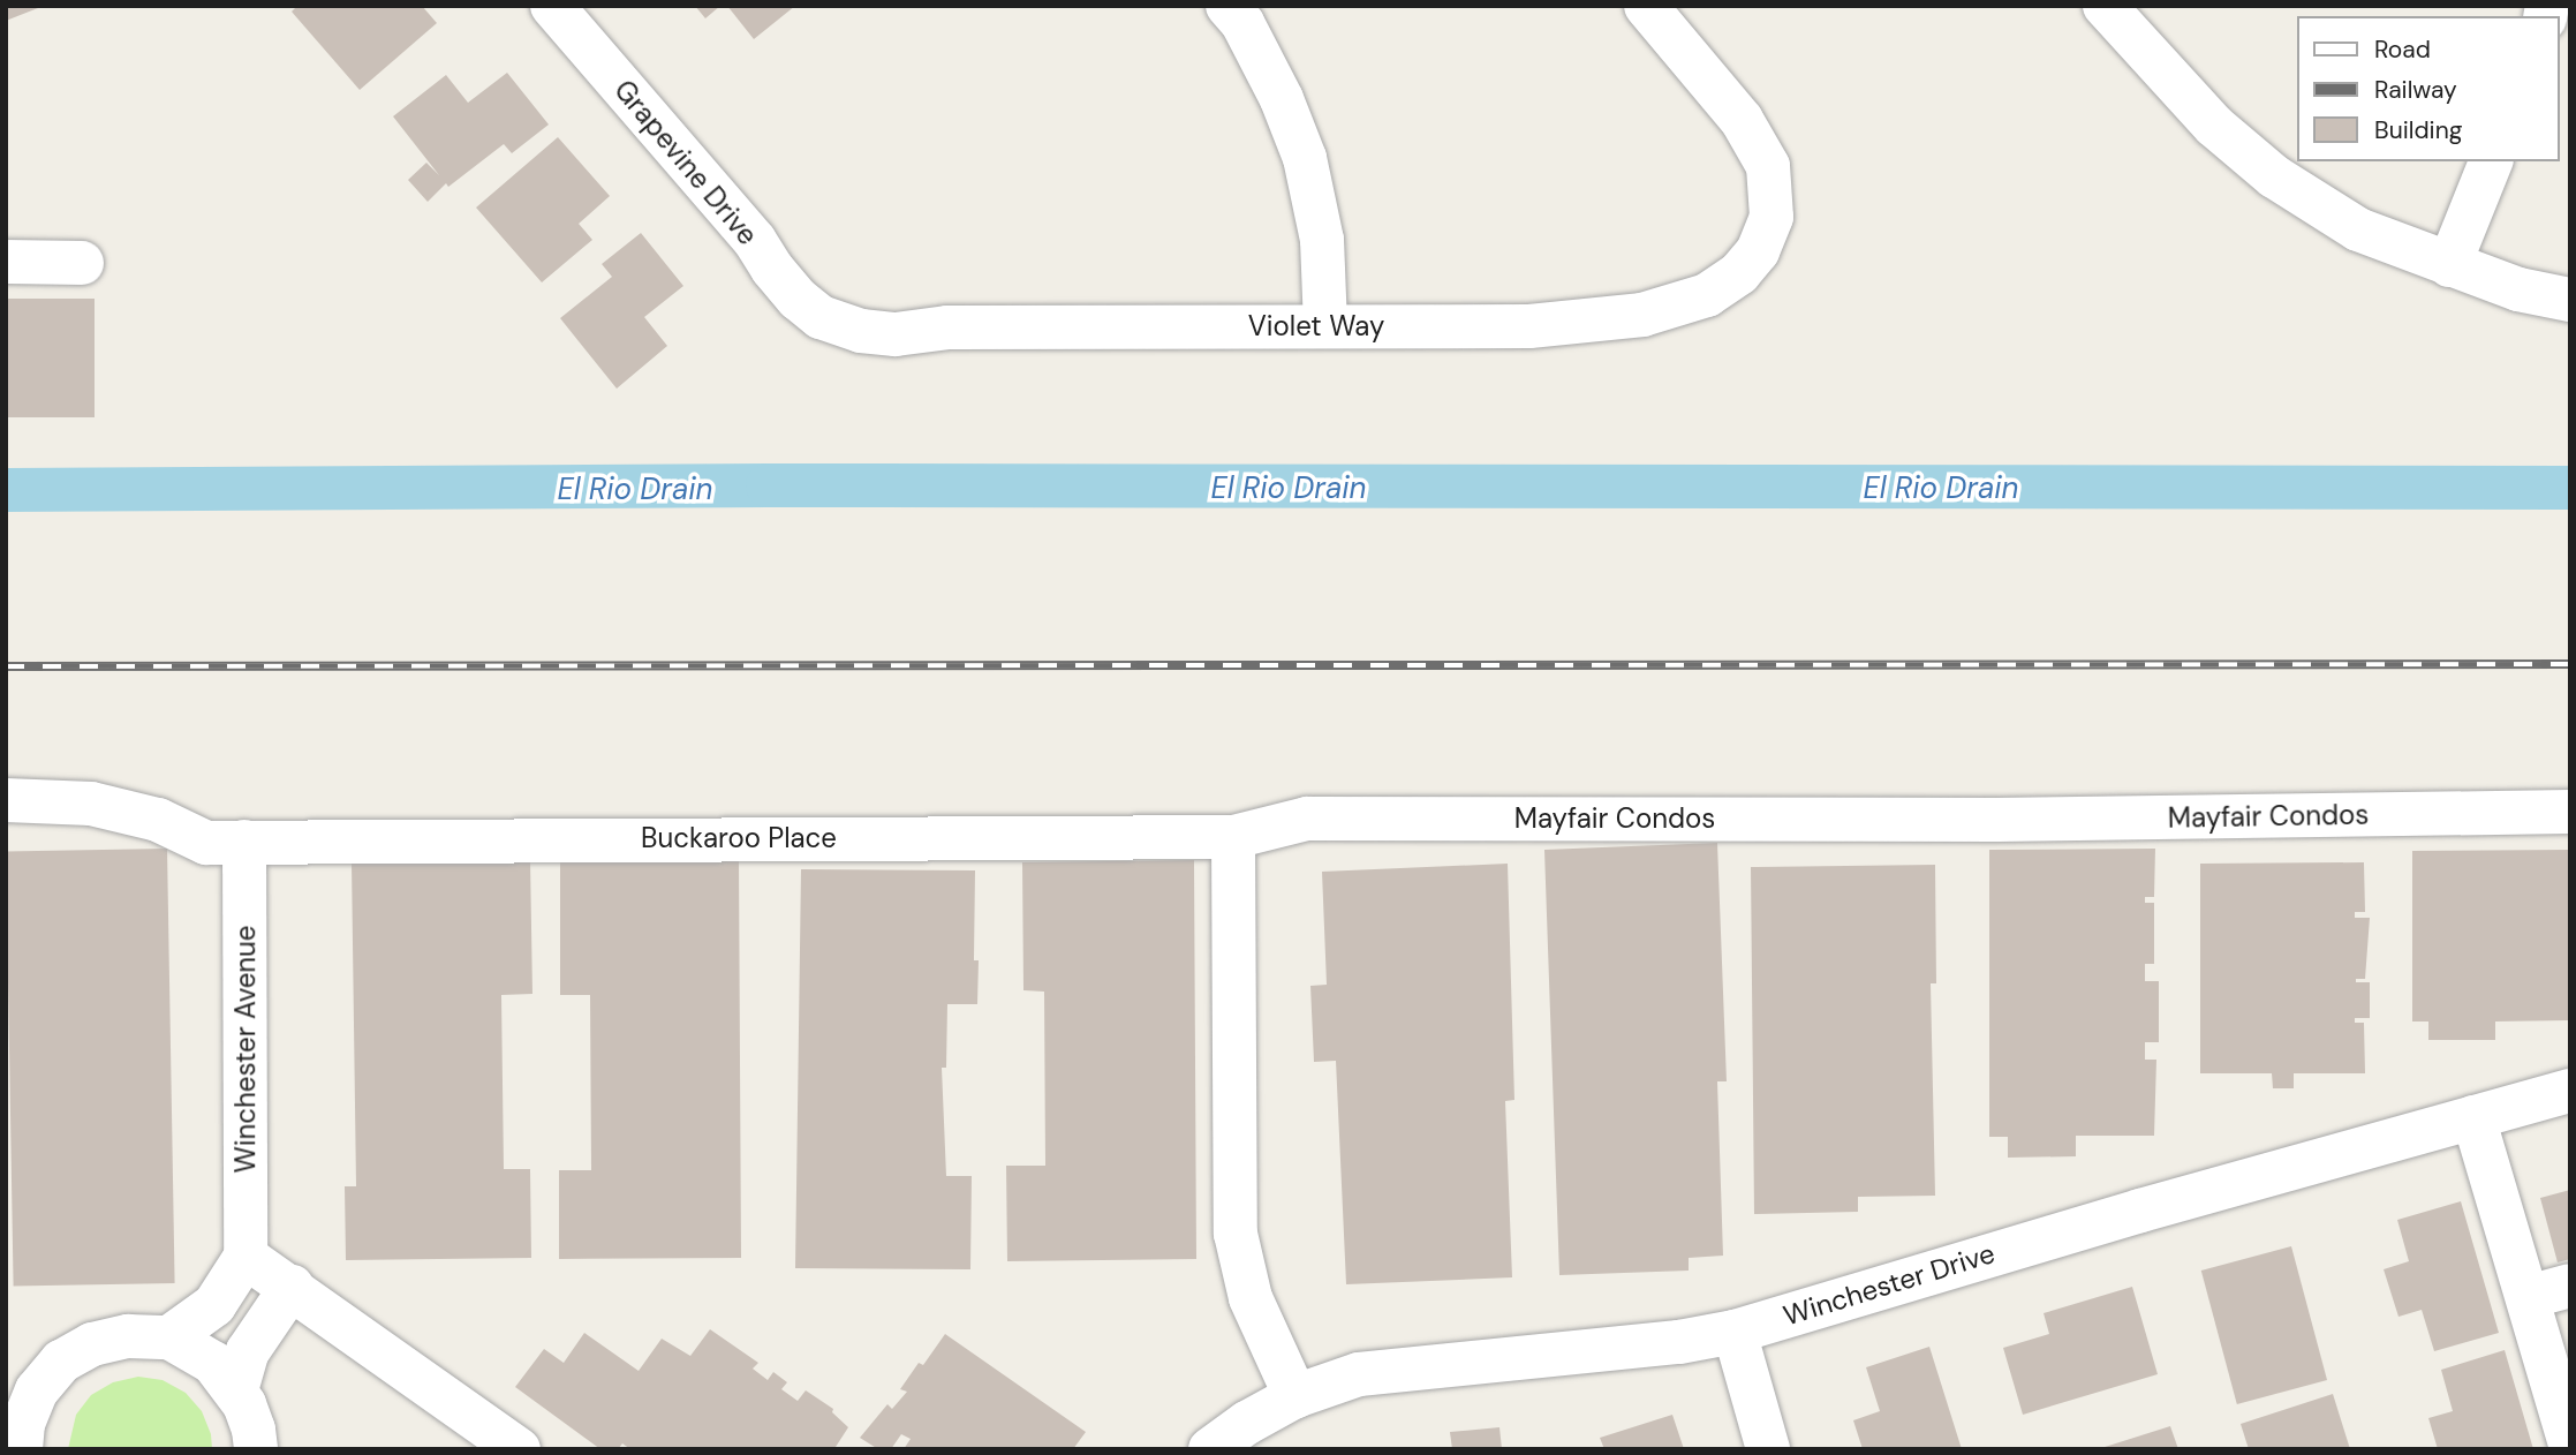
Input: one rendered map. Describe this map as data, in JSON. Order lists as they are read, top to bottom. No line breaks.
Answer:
{"streets":{"street":["Grapevine Drive","Violet Way","Mayfair Condos","Buckaroo Place","Winchester Avenue","Winchester Drive"]},"crossings":[["Grapevine Drive","Violet Way"],["Mayfair Condos","Buckaroo Place"],["Buckaroo Place","Winchester Avenue"]],"water":["El Rio Drain"],"legend":["Road","Railway","Building"]}
